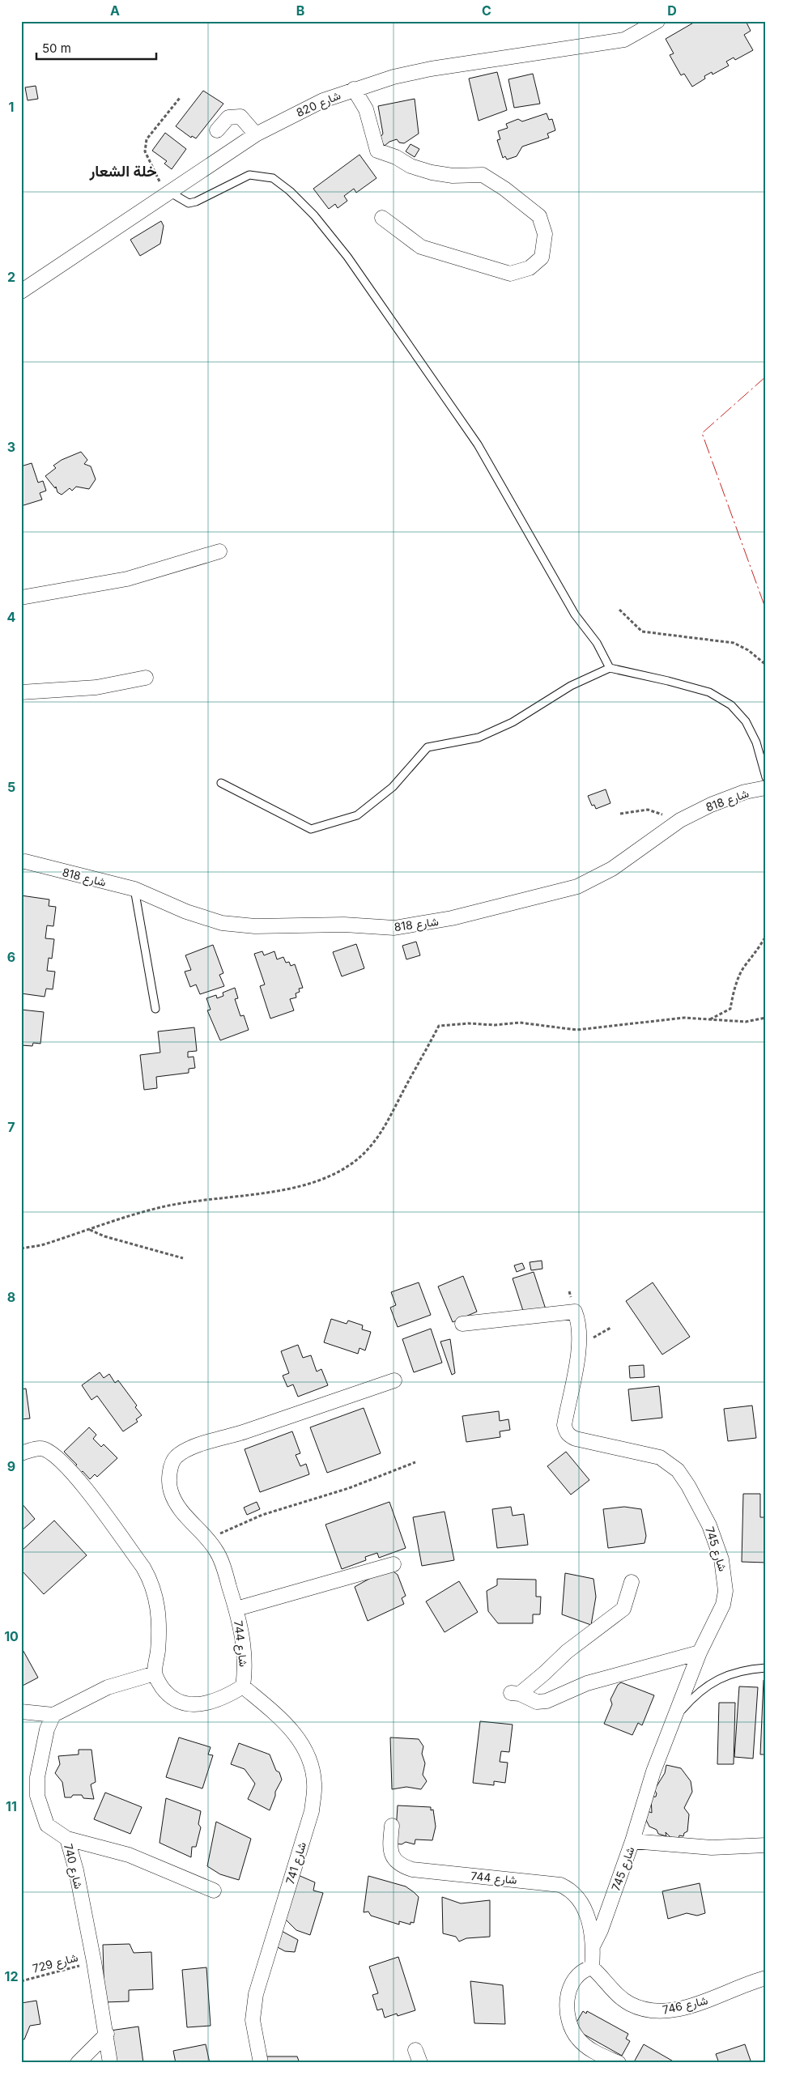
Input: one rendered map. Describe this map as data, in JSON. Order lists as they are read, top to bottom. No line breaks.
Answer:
{"streets":{"street":["شارع 820","شارع 818","شارع 745","شارع 744","شارع 741","شارع 740","شارع 746"],"path":["شارع 729"]},"crossings":[["شارع 745","شارع 744"],["شارع 744","شارع 741"],["شارع 740","شارع 729"]],"districts":["خلة الشعار"],"scale_bar":"50 m","grid":{"columns":["A","B","C","D"],"rows":["1","2","3","4","5","6","7","8","9","10","11","12"]}}
